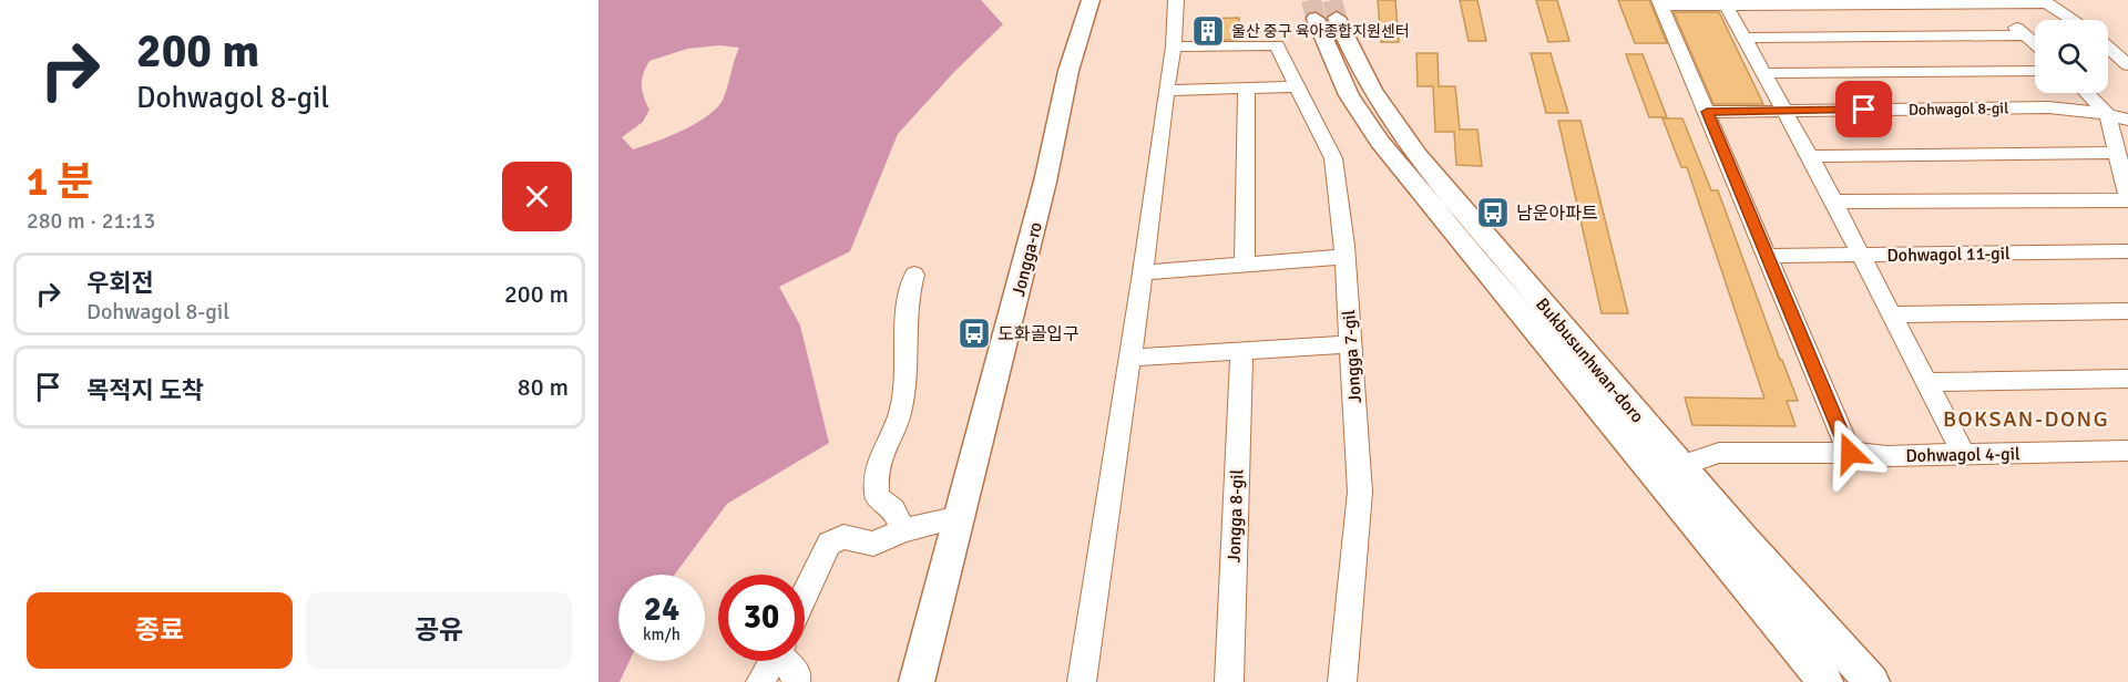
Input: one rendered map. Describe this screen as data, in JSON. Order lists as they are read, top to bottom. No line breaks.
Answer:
{"streets":{"main road":["Jongga-ro","Bukbusunhwan-doro"],"street":["Dohwagol 8-gil","Dohwagol 11-gil","Jongga 7-gil","Dohwagol 4-gil","Jongga 8-gil"]},"crossings":[["Bukbusunhwan-doro","Dohwagol 4-gil"]],"districts":["BOKSAN-DONG"],"places":{"building":["울산 중구 육아종합지원센터"],"bus stop":["남운아파트","도화골입구"]},"page":{"turn":["200 m","Dohwagol 8-gil"],"heading":["1 분","280 m · 21:13"],"list":[{"name":"우회전","note":"Dohwagol 8-gil","value":"200 m"},{"name":"목적지 도착","value":"80 m"}],"speed":"24 km/h","limit":"30","buttons":["종료","공유"]}}
